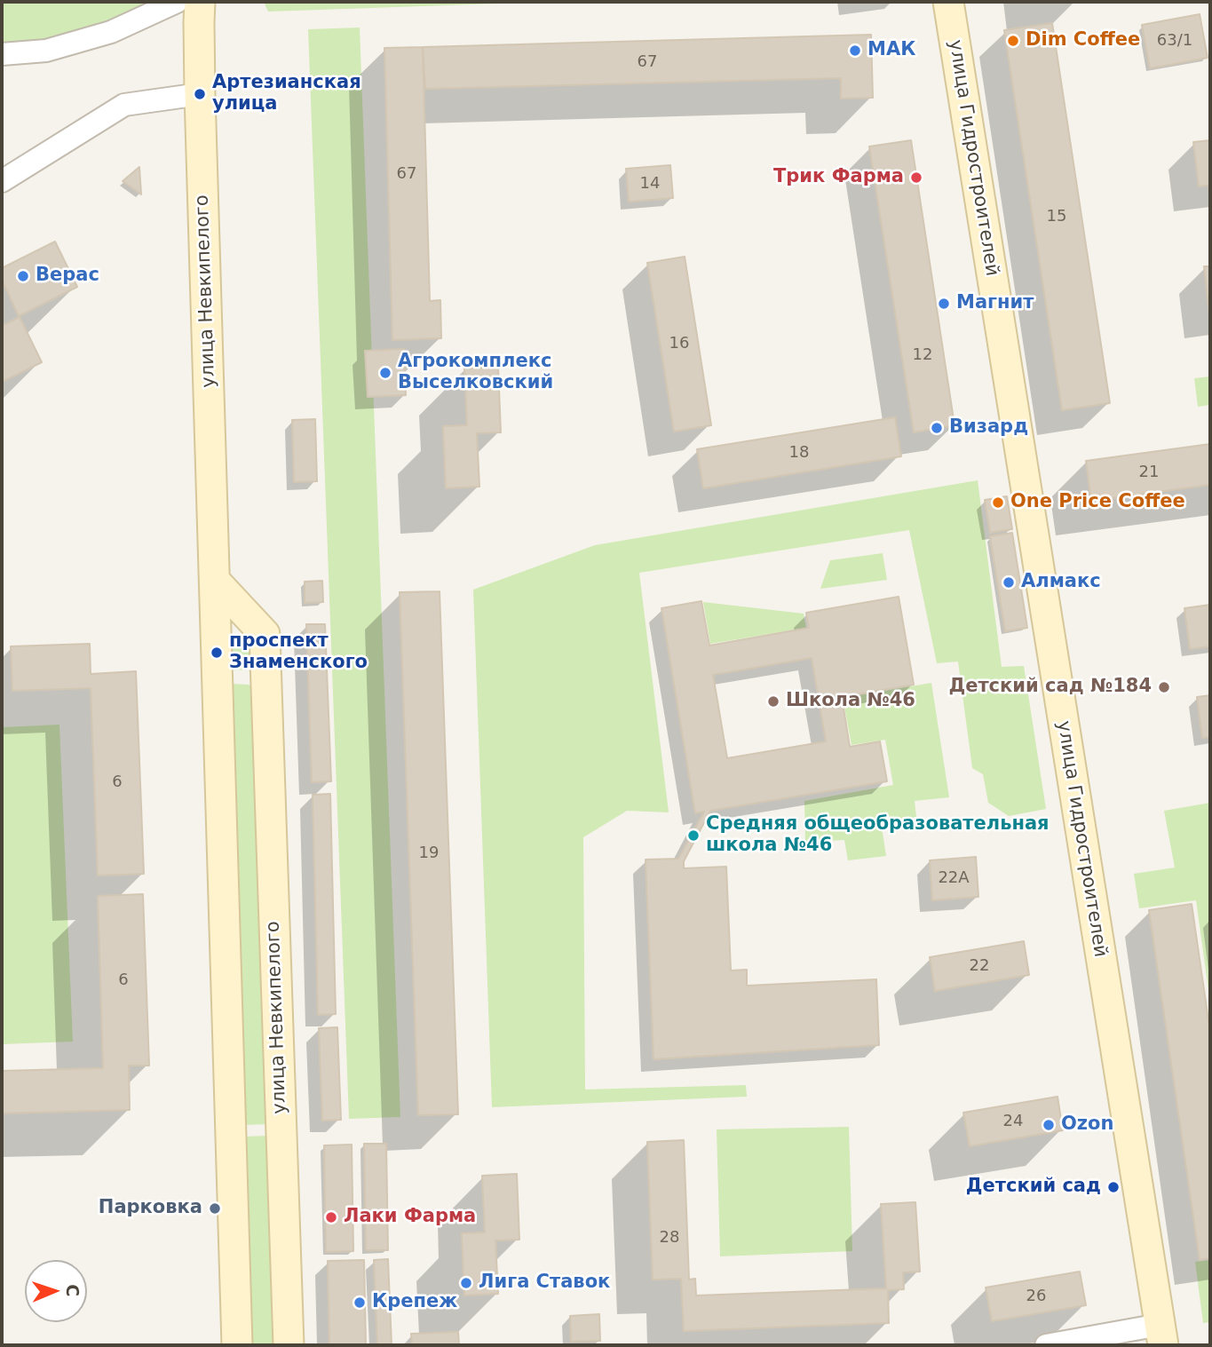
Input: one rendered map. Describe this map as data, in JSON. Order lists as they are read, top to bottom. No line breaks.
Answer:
{"streets":{"street":["улица Гидростроителей","улица Невкипелого"]},"places":["Dim Coffee","МАК","Артезианская улица","Трик Фарма","Верас","Магнит","Агрокомплекс Выселковский","Визард","One Price Coffee","Алмакс","проспект Знаменского","Детский сад №184","Школа №46","Средняя общеобразовательная школа №46","Ozon","Детский сад","Парковка","Лаки Фарма","Лига Ставок","Крепеж"],"house_numbers":["63/1","67","67","14","15","16","12","18","21","6","19","22А","22","6","24","28","26"],"north":"right"}
